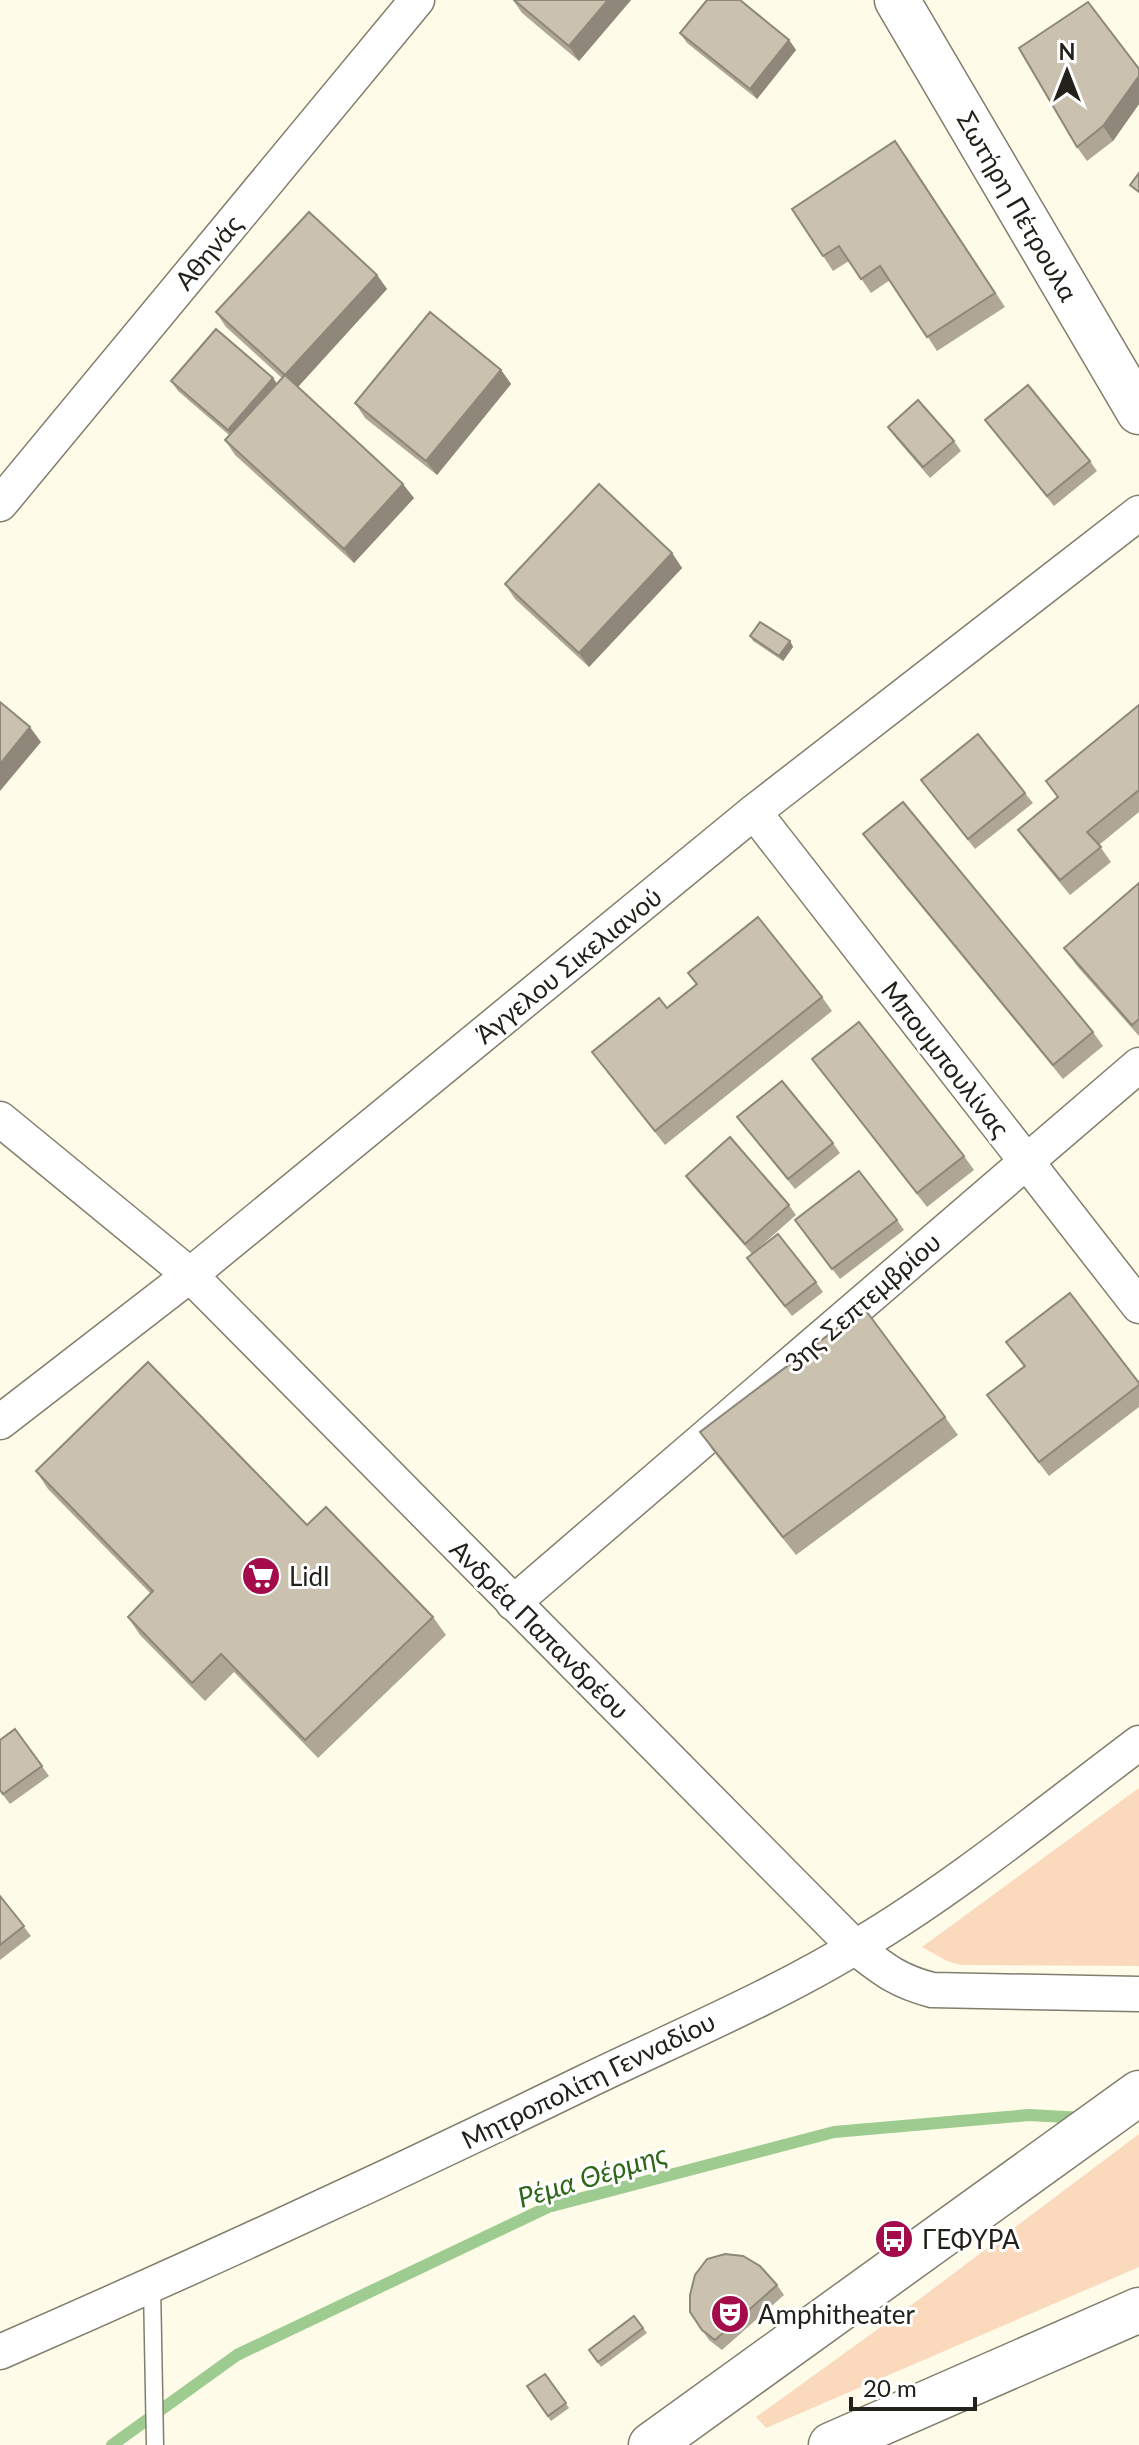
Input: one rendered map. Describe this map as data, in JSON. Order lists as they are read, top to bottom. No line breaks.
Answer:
{"streets":{"main road":["Σωτήρη Πέτρουλα"],"street":["Αθηνάς","Άγγελου Σικελιανού","Μπουμπουλίνας","3ης Σεπτεμβρίου","Ανδρέα Παπανδρέου","Μητροπολίτη Γενναδίου"]},"crossings":[["Άγγελου Σικελιανού","Μπουμπουλίνας"],["Άγγελου Σικελιανού","Ανδρέα Παπανδρέου"],["Μπουμπουλίνας","3ης Σεπτεμβρίου"],["3ης Σεπτεμβρίου","Ανδρέα Παπανδρέου"],["Ανδρέα Παπανδρέου","Μητροπολίτη Γενναδίου"]],"water":["Ρέμα Θέρμης"],"places":{"supermarket":["Lidl"],"bus stop":["ΓΕΦΥΡΑ"],"theatre":["Amphitheater"]},"scale_bar":"20 m","north":"top"}
